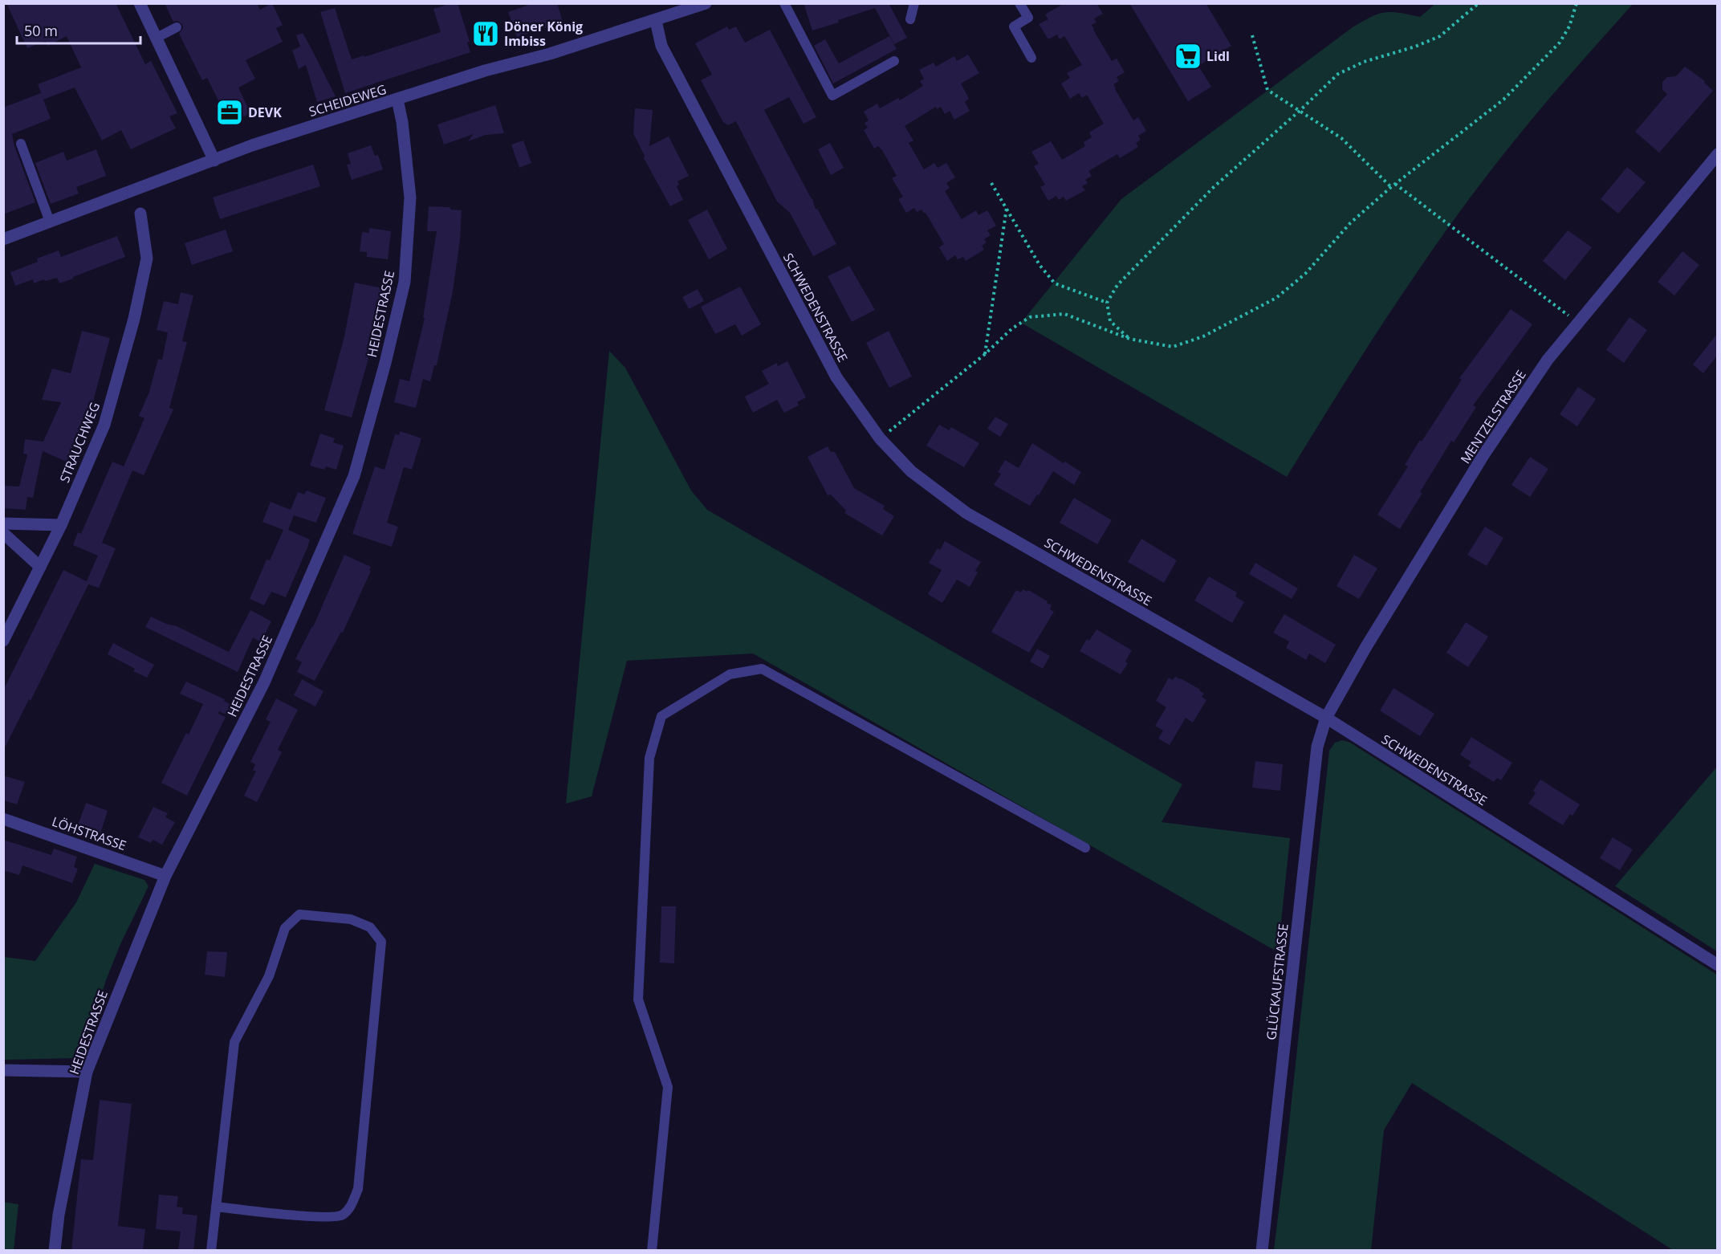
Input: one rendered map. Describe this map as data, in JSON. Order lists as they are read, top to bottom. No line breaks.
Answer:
{"streets":{"street":["SCHEIDEWEG","SCHWEDENSTRASSE","HEIDESTRASSE","MENTZELSTRASSE","STRAUCHWEG","LÖHSTRASSE","GLÜCKAUFSTRASSE"]},"crossings":[["SCHEIDEWEG","SCHWEDENSTRASSE"],["SCHEIDEWEG","HEIDESTRASSE"],["SCHWEDENSTRASSE","MENTZELSTRASSE"],["SCHWEDENSTRASSE","GLÜCKAUFSTRASSE"],["HEIDESTRASSE","LÖHSTRASSE"],["MENTZELSTRASSE","GLÜCKAUFSTRASSE"]],"places":{"restaurant":["Döner König Imbiss"],"supermarket":["Lidl"],"office":["DEVK"]},"scale_bar":"50 m"}
